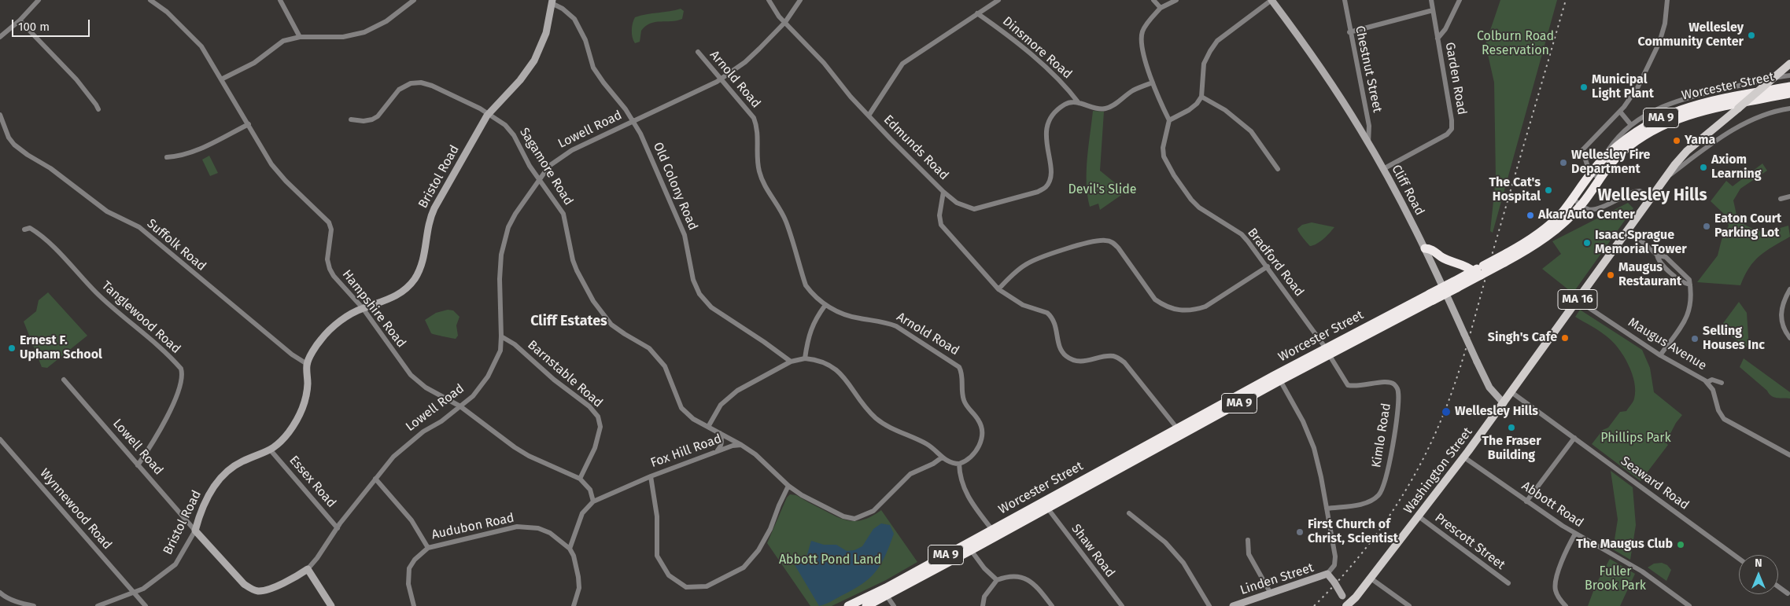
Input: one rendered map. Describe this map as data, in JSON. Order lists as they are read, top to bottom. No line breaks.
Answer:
{"streets":{"highway":["Worcester Street","MA 9"],"main road":["MA 16","Washington Street"],"street":["Dinsmore Road","Chestnut Street","Garden Road","Arnold Road","Lowell Road","Edmunds Road","Sagamore Road","Bristol Road","Old Colony Road","Cliff Road","Suffolk Road","Bradford Road","Hampshire Road","Tanglewood Road","Maugus Avenue","Barnstable Road","Kimlo Road","Fox Hill Road","Essex Road","Seaward Road","Abbott Road","Wynnewood Road","Audubon Road","Prescott Street","Shaw Road","Linden Street"]},"crossings":[["Chestnut Street","Cliff Road"],["Garden Road","Cliff Road"],["Arnold Road","Lowell Road"],["Worcester Street","Edmunds Road"],["Worcester Street","Bradford Road"],["Worcester Street","Kimlo Road"],["Worcester Street","Shaw Road"],["Lowell Road","Edmunds Road"],["Lowell Road","Sagamore Road"],["Lowell Road","Bristol Road"],["Lowell Road","Old Colony Road"],["Lowell Road","Hampshire Road"],["Lowell Road","Tanglewood Road"],["Lowell Road","Barnstable Road"],["Lowell Road","Essex Road"],["Sagamore Road","Bristol Road"],["Sagamore Road","Fox Hill Road"],["Bristol Road","Old Colony Road"],["Bristol Road","Suffolk Road"],["Bristol Road","Hampshire Road"],["Bristol Road","Essex Road"],["Bristol Road","Wynnewood Road"],["Cliff Road","Washington Street"],["Bradford Road","Kimlo Road"],["Hampshire Road","Barnstable Road"],["Hampshire Road","Fox Hill Road"],["Maugus Avenue","Washington Street"],["Fox Hill Road","Audubon Road"],["Washington Street","Seaward Road"],["Washington Street","Abbott Road"],["Washington Street","Prescott Street"]],"districts":["Wellesley Hills","Cliff Estates"],"parks":["Colburn Road Reservation","Devil's Slide","Phillips Park","Abbott Pond Land","Fuller Brook Park"],"places":["Wellesley Community Center","Municipal Light Plant","Yama","Wellesley Fire Department","Axiom Learning","The Cat's Hospital","Akar Auto Center","Eaton Court Parking Lot","Isaac Sprague Memorial Tower","Maugus Restaurant","Singh's Cafe","Selling Houses Inc","Ernest F. Upham School","Wellesley Hills","The Fraser Building","First Church of Christ, Scientist","The Maugus Club"],"scale_bar":"100 m","north":"top"}
